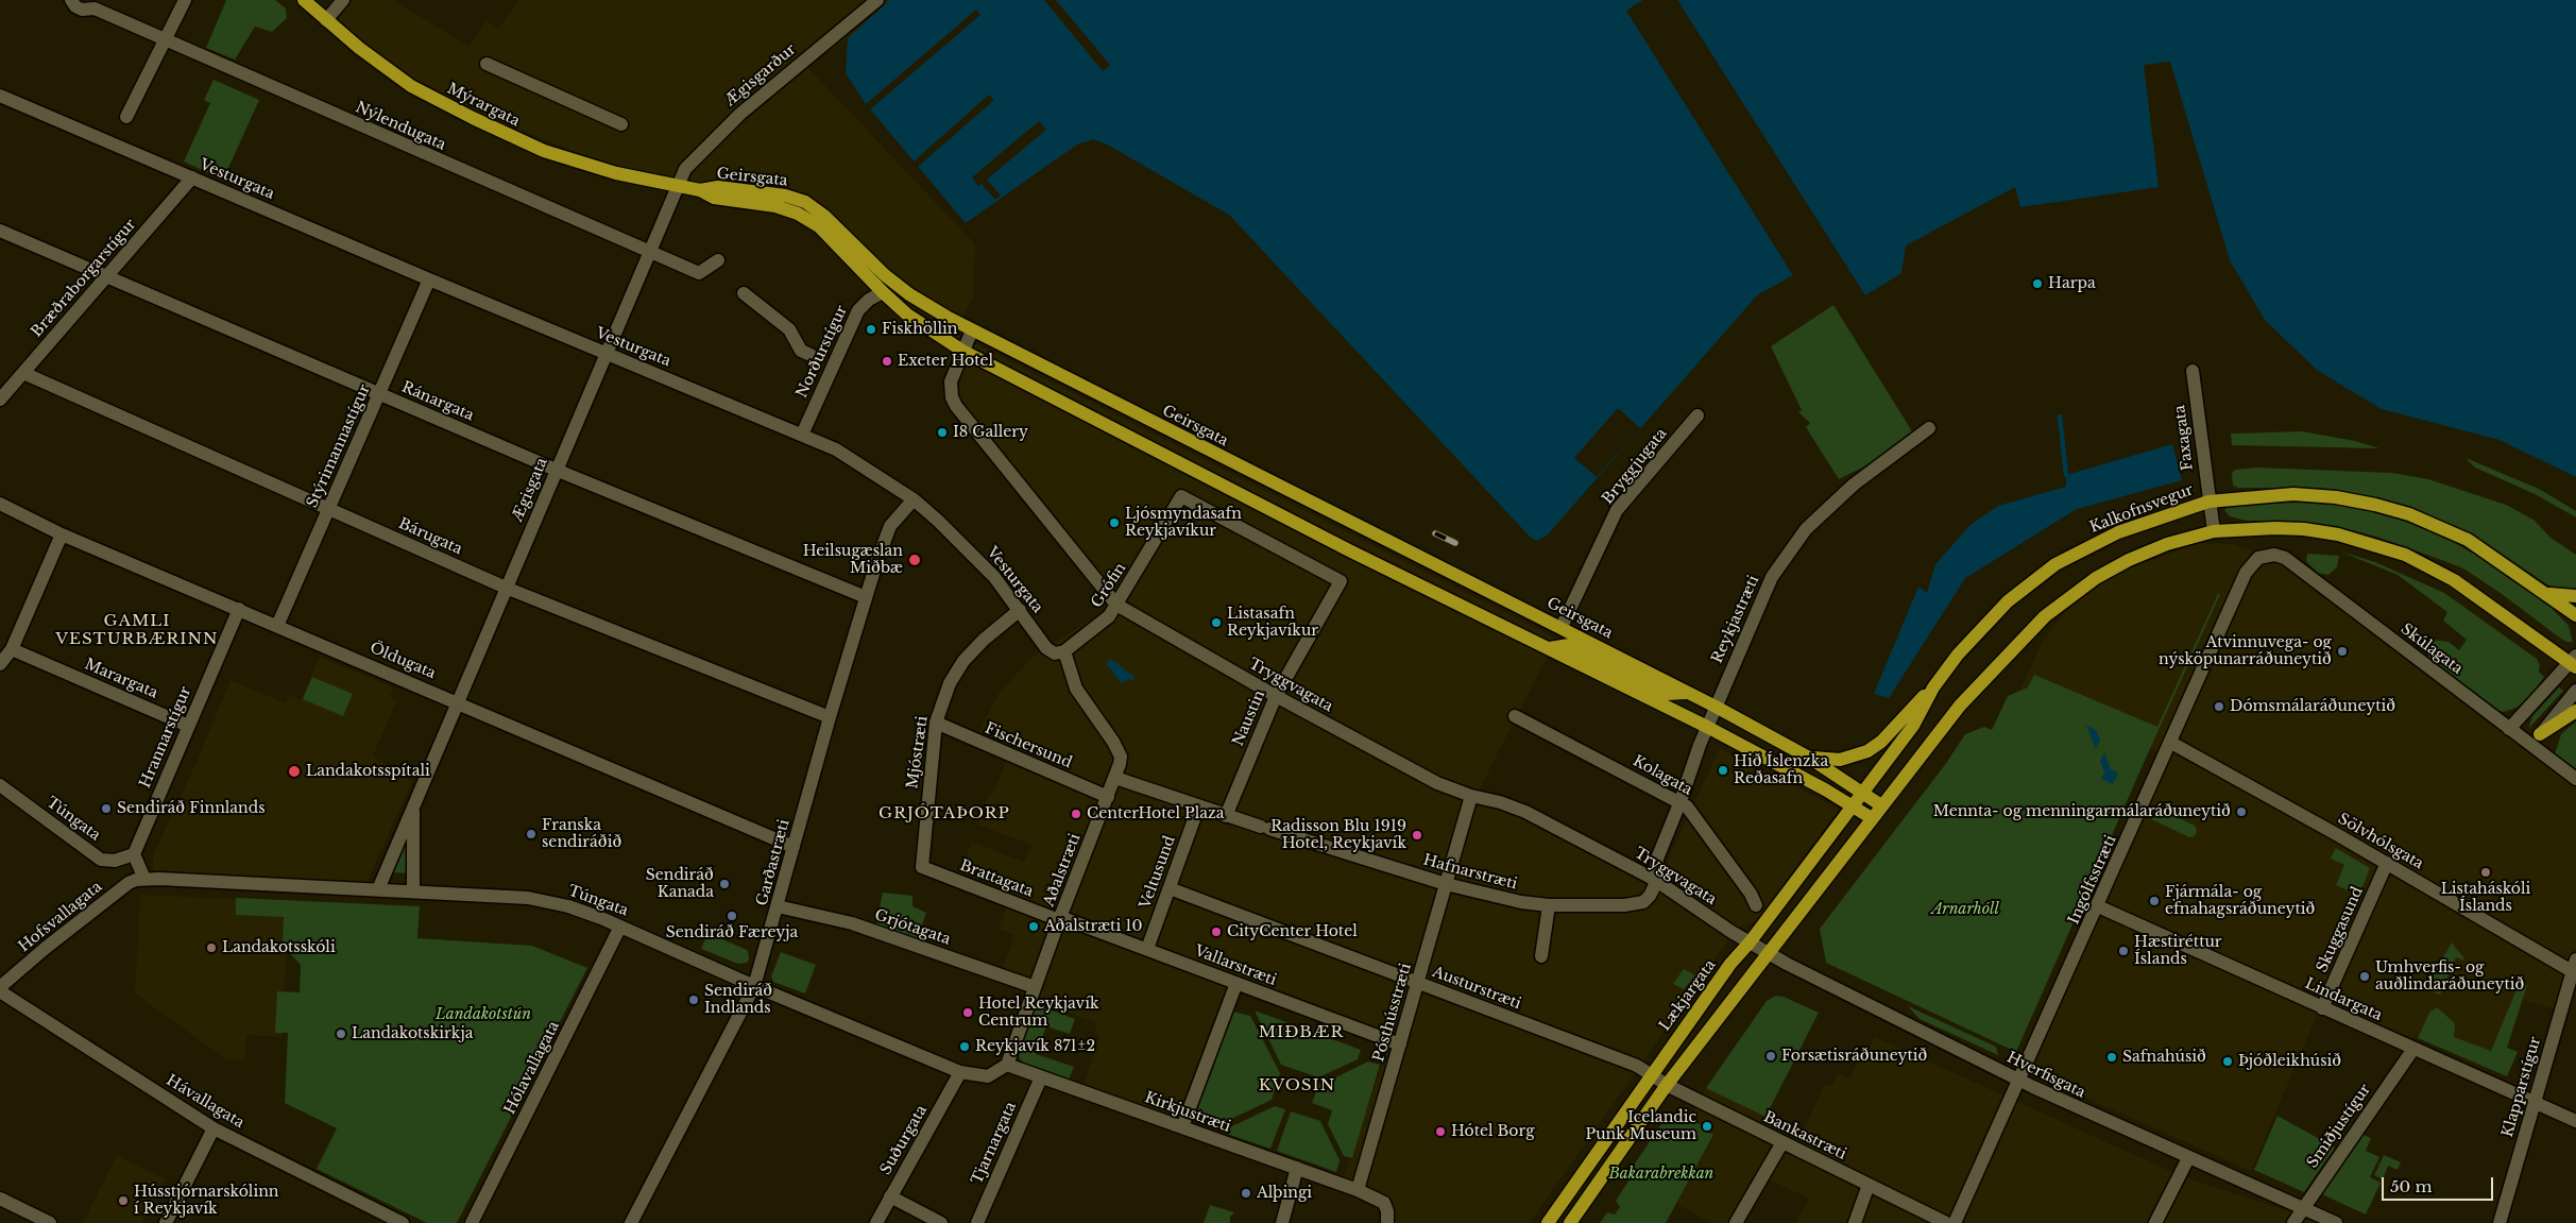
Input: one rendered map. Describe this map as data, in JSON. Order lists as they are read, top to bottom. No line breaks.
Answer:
{"streets":{"main road":["Mýrargata","Geirsgata","Kalkofnsvegur","Lækjargata"],"street":["Ægisgarður","Nýlendugata","Vesturgata","Bræðraborgarstígur","Norðurstígur","Ránargata","Faxagata","Stýrimannastígur","Bryggjugata","Ægisgata","Bárugata","Grófin","Reykjastræti","Skúlagata","Öldugata","Marargata","Tryggvagata","Naustin","Hrannarstígur","Fischersund","Mjóstræti","Kolagata","Túngata","Sölvhólsgata","Garðastræti","Aðalstræti","Veltusund","Hafnarstræti","Brattagata","Ingólfsstræti","Hofsvallagata","Grjótagata","Skuggasund","Vallarstræti","Austurstræti","Lindargata","Pósthússtræti","Hólavallagata","Hverfisgata","Klapparstígur","Hávallagata","Kirkjustræti","Smiðjustígur","Bankastræti","Suðurgata","Tjarnargata"]},"crossings":[["Ægisgarður","Mýrargata"],["Ægisgarður","Geirsgata"],["Ægisgarður","Ægisgata"],["Mýrargata","Geirsgata"],["Mýrargata","Ægisgata"],["Nýlendugata","Ægisgata"],["Geirsgata","Norðurstígur"],["Geirsgata","Bryggjugata"],["Geirsgata","Ægisgata"],["Geirsgata","Kalkofnsvegur"],["Geirsgata","Reykjastræti"],["Geirsgata","Tryggvagata"],["Geirsgata","Lækjargata"],["Vesturgata","Bræðraborgarstígur"],["Vesturgata","Norðurstígur"],["Vesturgata","Stýrimannastígur"],["Vesturgata","Ægisgata"],["Vesturgata","Grófin"],["Vesturgata","Mjóstræti"],["Vesturgata","Garðastræti"],["Bræðraborgarstígur","Ránargata"],["Bræðraborgarstígur","Bárugata"],["Ránargata","Stýrimannastígur"],["Ránargata","Ægisgata"],["Ránargata","Garðastræti"],["Faxagata","Kalkofnsvegur"],["Stýrimannastígur","Bárugata"],["Stýrimannastígur","Öldugata"],["Ægisgata","Bárugata"],["Ægisgata","Öldugata"],["Ægisgata","Túngata"],["Kalkofnsvegur","Lækjargata"],["Bárugata","Garðastræti"],["Grófin","Tryggvagata"],["Grófin","Naustin"],["Reykjastræti","Tryggvagata"],["Reykjastræti","Kolagata"],["Reykjastræti","Hafnarstræti"],["Skúlagata","Ingólfsstræti"],["Öldugata","Hrannarstígur"],["Öldugata","Garðastræti"],["Marargata","Hrannarstígur"],["Tryggvagata","Naustin"],["Tryggvagata","Hafnarstræti"],["Tryggvagata","Lækjargata"],["Tryggvagata","Pósthússtræti"],["Tryggvagata","Hverfisgata"],["Naustin","Hafnarstræti"],["Hrannarstígur","Túngata"],["Fischersund","Mjóstræti"],["Fischersund","Aðalstræti"],["Mjóstræti","Brattagata"],["Túngata","Garðastræti"],["Túngata","Aðalstræti"],["Túngata","Hofsvallagata"],["Túngata","Hólavallagata"],["Túngata","Kirkjustræti"],["Túngata","Suðurgata"],["Sölvhólsgata","Ingólfsstræti"],["Sölvhólsgata","Skuggasund"],["Sölvhólsgata","Klapparstígur"],["Garðastræti","Grjótagata"],["Aðalstræti","Hafnarstræti"],["Aðalstræti","Brattagata"],["Aðalstræti","Grjótagata"],["Aðalstræti","Vallarstræti"],["Aðalstræti","Kirkjustræti"],["Veltusund","Hafnarstræti"],["Veltusund","Vallarstræti"],["Veltusund","Austurstræti"],["Hafnarstræti","Pósthússtræti"],["Brattagata","Vallarstræti"],["Ingólfsstræti","Lindargata"],["Ingólfsstræti","Hverfisgata"],["Skuggasund","Lindargata"],["Vallarstræti","Pósthússtræti"],["Austurstræti","Lækjargata"],["Austurstræti","Pósthússtræti"],["Austurstræti","Bankastræti"],["Lækjargata","Hverfisgata"],["Lækjargata","Bankastræti"],["Lindargata","Klapparstígur"],["Lindargata","Smiðjustígur"],["Pósthússtræti","Kirkjustræti"],["Hverfisgata","Smiðjustígur"],["Kirkjustræti","Tjarnargata"]],"districts":["GAMLI VESTURBÆRINN","GRJÓTAÞORP","MIÐBÆR","KVOSIN"],"parks":["Arnarhóll","Landakotstún","Bakarabrekkan"],"places":["Harpa","Fiskhöllin","Exeter Hotel","I8 Gallery","Ljósmyndasafn Reykjavíkur","Heilsugæslan Miðbæ","Listasafn Reykjavíkur","Atvinnuvega- og nýsköpunarráðuneytið","Dómsmálaráðuneytið","Hið Íslenzka Reðasafn","Landakotsspítali","Sendiráð Finnlands","Mennta- og menningarmálaráðuneytið","CenterHotel Plaza","Franska sendiráðið","Radisson Blu 1919 Hotel, Reykjavík","Listaháskóli Íslands","Sendiráð Kanada","Fjármála- og efnahagsráðuneytið","Sendiráð Færeyja","Aðalstræti 10","CityCenter Hotel","Landakotsskóli","Hæstiréttur Íslands","Umhverfis- og auðlindaráðuneytið","Sendiráð Indlands","Hotel Reykjavík Centrum","Landakotskirkja","Reykjavík 871±2","Forsætisráðuneytið","Safnahúsið","Þjóðleikhúsið","Icelandic Punk Museum","Hótel Borg","Alþingi","Hússtjórnarskólinn í Reykjavík"],"scale_bar":"50 m"}
